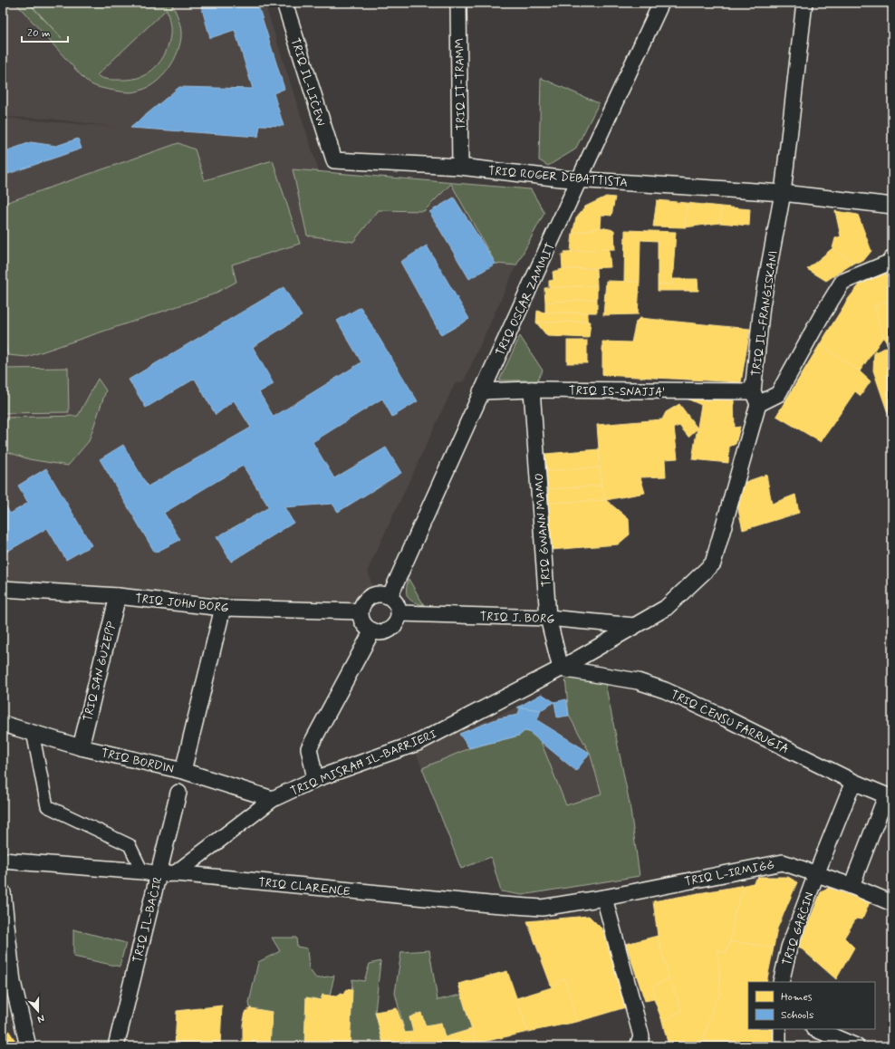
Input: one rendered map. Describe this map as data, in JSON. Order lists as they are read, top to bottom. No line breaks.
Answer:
{"streets":{"street":["TRIQ IL-LIĊEW","TRIQ IT-TRAMM","TRIQ ROGER DEBATTISTA","TRIQ OSCAR ZAMMIT","TRIQ IL-FRANĠISKANI","TRIQ IS-SNAJJA'","TRIQ ĠWANN MAMO","TRIQ JOHN BORG","TRIQ J. BORG","TRIQ SAN ĠUŻEPP","TRIQ ĊENSU FARRUGIA","TRIQ BORDIN","TRIQ MISRAĦ IL-BARRIERI","TRIQ L-IRMIĠĠ","TRIQ CLARENCE","TRIQ IL-BAĊIR","TRIQ GARĊIN"]},"crossings":[["TRIQ IL-LIĊEW","TRIQ ROGER DEBATTISTA"],["TRIQ IT-TRAMM","TRIQ ROGER DEBATTISTA"],["TRIQ ROGER DEBATTISTA","TRIQ OSCAR ZAMMIT"],["TRIQ ROGER DEBATTISTA","TRIQ IL-FRANĠISKANI"],["TRIQ OSCAR ZAMMIT","TRIQ IS-SNAJJA'"],["TRIQ OSCAR ZAMMIT","TRIQ JOHN BORG"],["TRIQ OSCAR ZAMMIT","TRIQ J. BORG"],["TRIQ IL-FRANĠISKANI","TRIQ IS-SNAJJA'"],["TRIQ IL-FRANĠISKANI","TRIQ ĠWANN MAMO"],["TRIQ IL-FRANĠISKANI","TRIQ J. BORG"],["TRIQ IL-FRANĠISKANI","TRIQ ĊENSU FARRUGIA"],["TRIQ IL-FRANĠISKANI","TRIQ MISRAĦ IL-BARRIERI"],["TRIQ IS-SNAJJA'","TRIQ ĠWANN MAMO"],["TRIQ ĠWANN MAMO","TRIQ J. BORG"],["TRIQ ĠWANN MAMO","TRIQ ĊENSU FARRUGIA"],["TRIQ ĠWANN MAMO","TRIQ MISRAĦ IL-BARRIERI"],["TRIQ JOHN BORG","TRIQ J. BORG"],["TRIQ JOHN BORG","TRIQ SAN ĠUŻEPP"],["TRIQ SAN ĠUŻEPP","TRIQ BORDIN"],["TRIQ ĊENSU FARRUGIA","TRIQ MISRAĦ IL-BARRIERI"],["TRIQ ĊENSU FARRUGIA","TRIQ GARĊIN"],["TRIQ BORDIN","TRIQ MISRAĦ IL-BARRIERI"],["TRIQ MISRAĦ IL-BARRIERI","TRIQ CLARENCE"],["TRIQ L-IRMIĠĠ","TRIQ CLARENCE"],["TRIQ L-IRMIĠĠ","TRIQ GARĊIN"],["TRIQ CLARENCE","TRIQ IL-BAĊIR"]],"legend":["Homes","Schools"],"scale_bar":"20 m","north":"bottom"}
